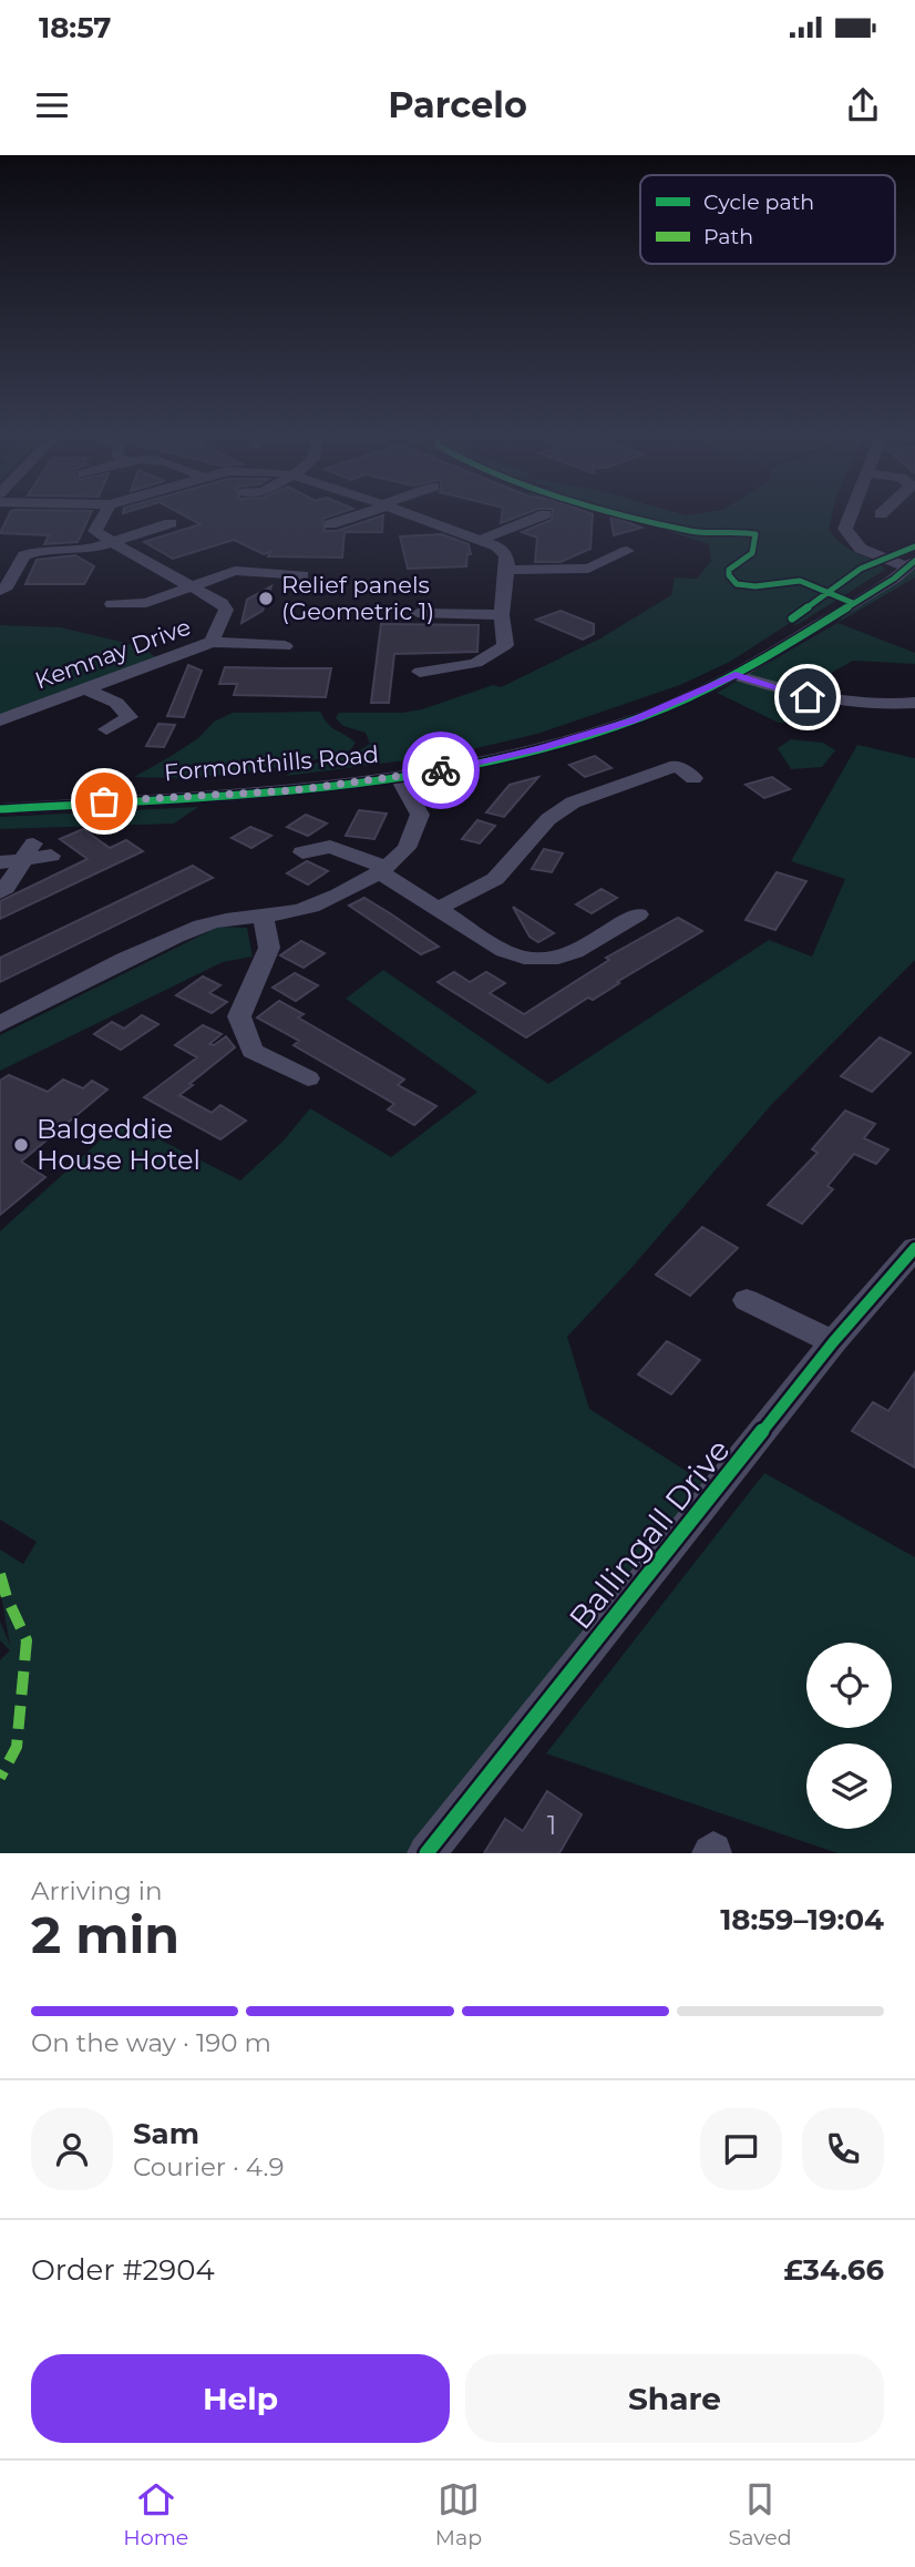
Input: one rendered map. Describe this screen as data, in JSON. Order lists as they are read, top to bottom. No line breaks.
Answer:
{"streets":{"street":["Kemnay Drive","Formonthills Road","Ballingall Drive"]},"places":["Relief panels (Geometric 1)","Balgeddie House Hotel"],"house_numbers":["1"],"legend":["Cycle path","Path"],"page":{"status":"18:57","header":"Parcelo","heading":["2 min","Arriving in","18:59–19:04"],"panel":["Sam","Courier · 4.9","Order #2904","£34.66"],"bar":"On the way · 190 m","buttons":["Help","Share"],"tabs":["Home","Map","Saved"]}}
